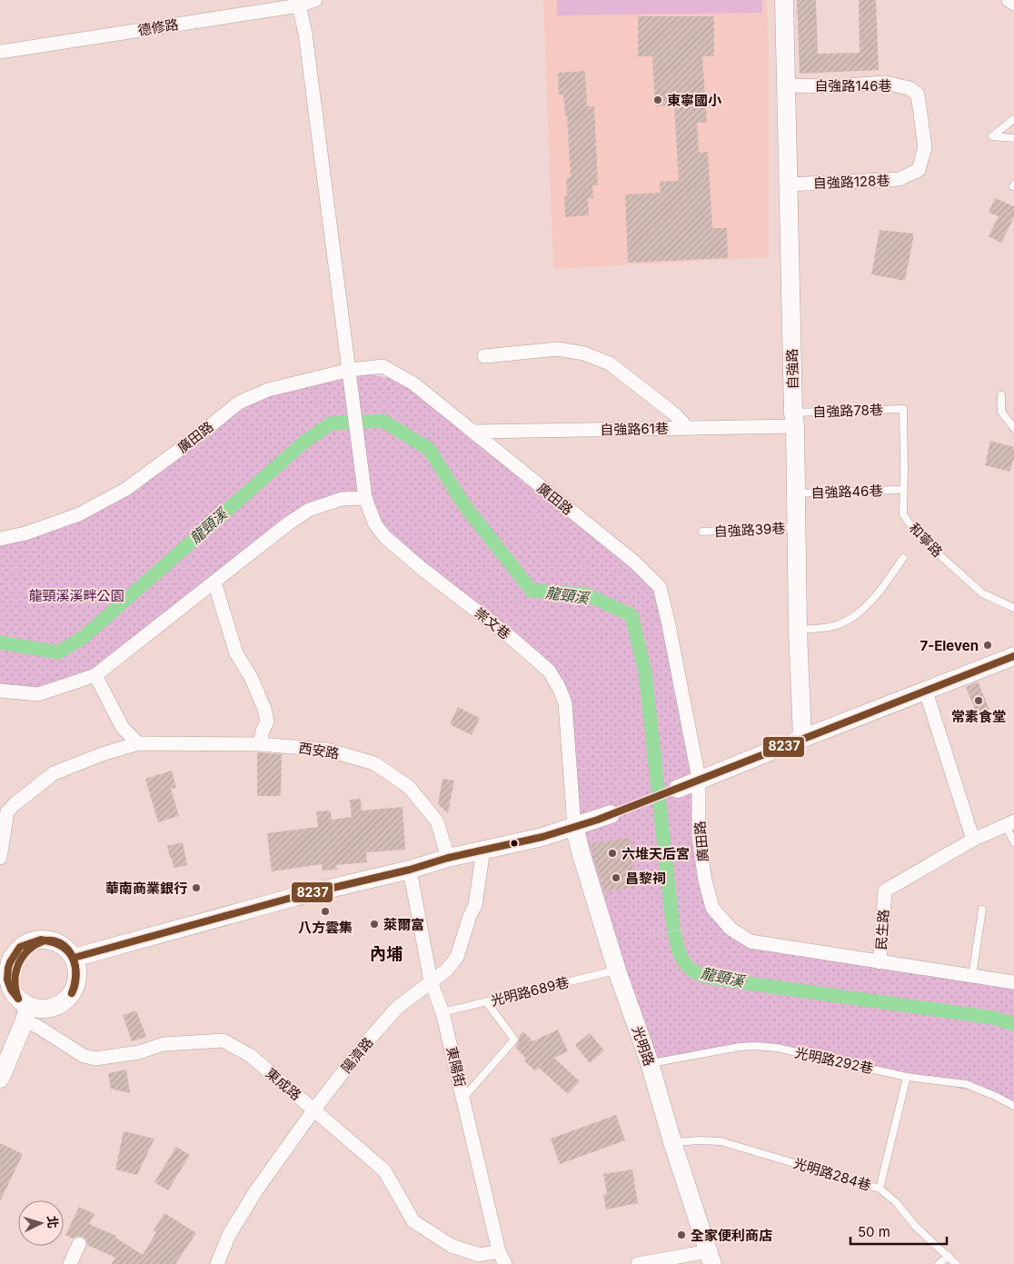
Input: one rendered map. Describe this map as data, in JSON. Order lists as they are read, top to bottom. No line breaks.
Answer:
{"streets":{"main road":["自強路","光明路"],"street":["德修路","自強路146巷","自強路128巷","自強路61巷","廣田路","崇文巷","西安路","民生路","陽濟路","東陽街","東成路"],"lane":["自強路78巷","自強路46巷","自強路39巷","和寧路","光明路689巷","光明路292巷","光明路284巷"]},"crossings":[["德修路","崇文巷"],["自強路146巷","自強路128巷"],["自強路146巷","自強路"],["自強路128巷","自強路"],["自強路","自強路78巷"],["自強路","自強路61巷"],["自強路","自強路46巷"],["自強路","自強路39巷"],["自強路78巷","自強路61巷"],["自強路78巷","和寧路"],["自強路61巷","廣田路"],["廣田路","崇文巷"],["廣田路","民生路"],["崇文巷","光明路"],["光明路689巷","光明路"],["光明路689巷","東陽街"],["光明路","光明路292巷"],["光明路","光明路284巷"],["陽濟路","東陽街"],["陽濟路","東成路"],["光明路292巷","光明路284巷"],["東陽街","東成路"]],"districts":["內埔"],"water":["龍頸溪"],"parks":["龍頸溪溪畔公園"],"places":["東寧國小","7-Eleven","常素食堂","六堆天后宮","昌黎祠","華南商業銀行","八方雲集","萊爾富","全家便利商店"],"lines":["transit line 8237"],"scale_bar":"50 m","north":"right"}
